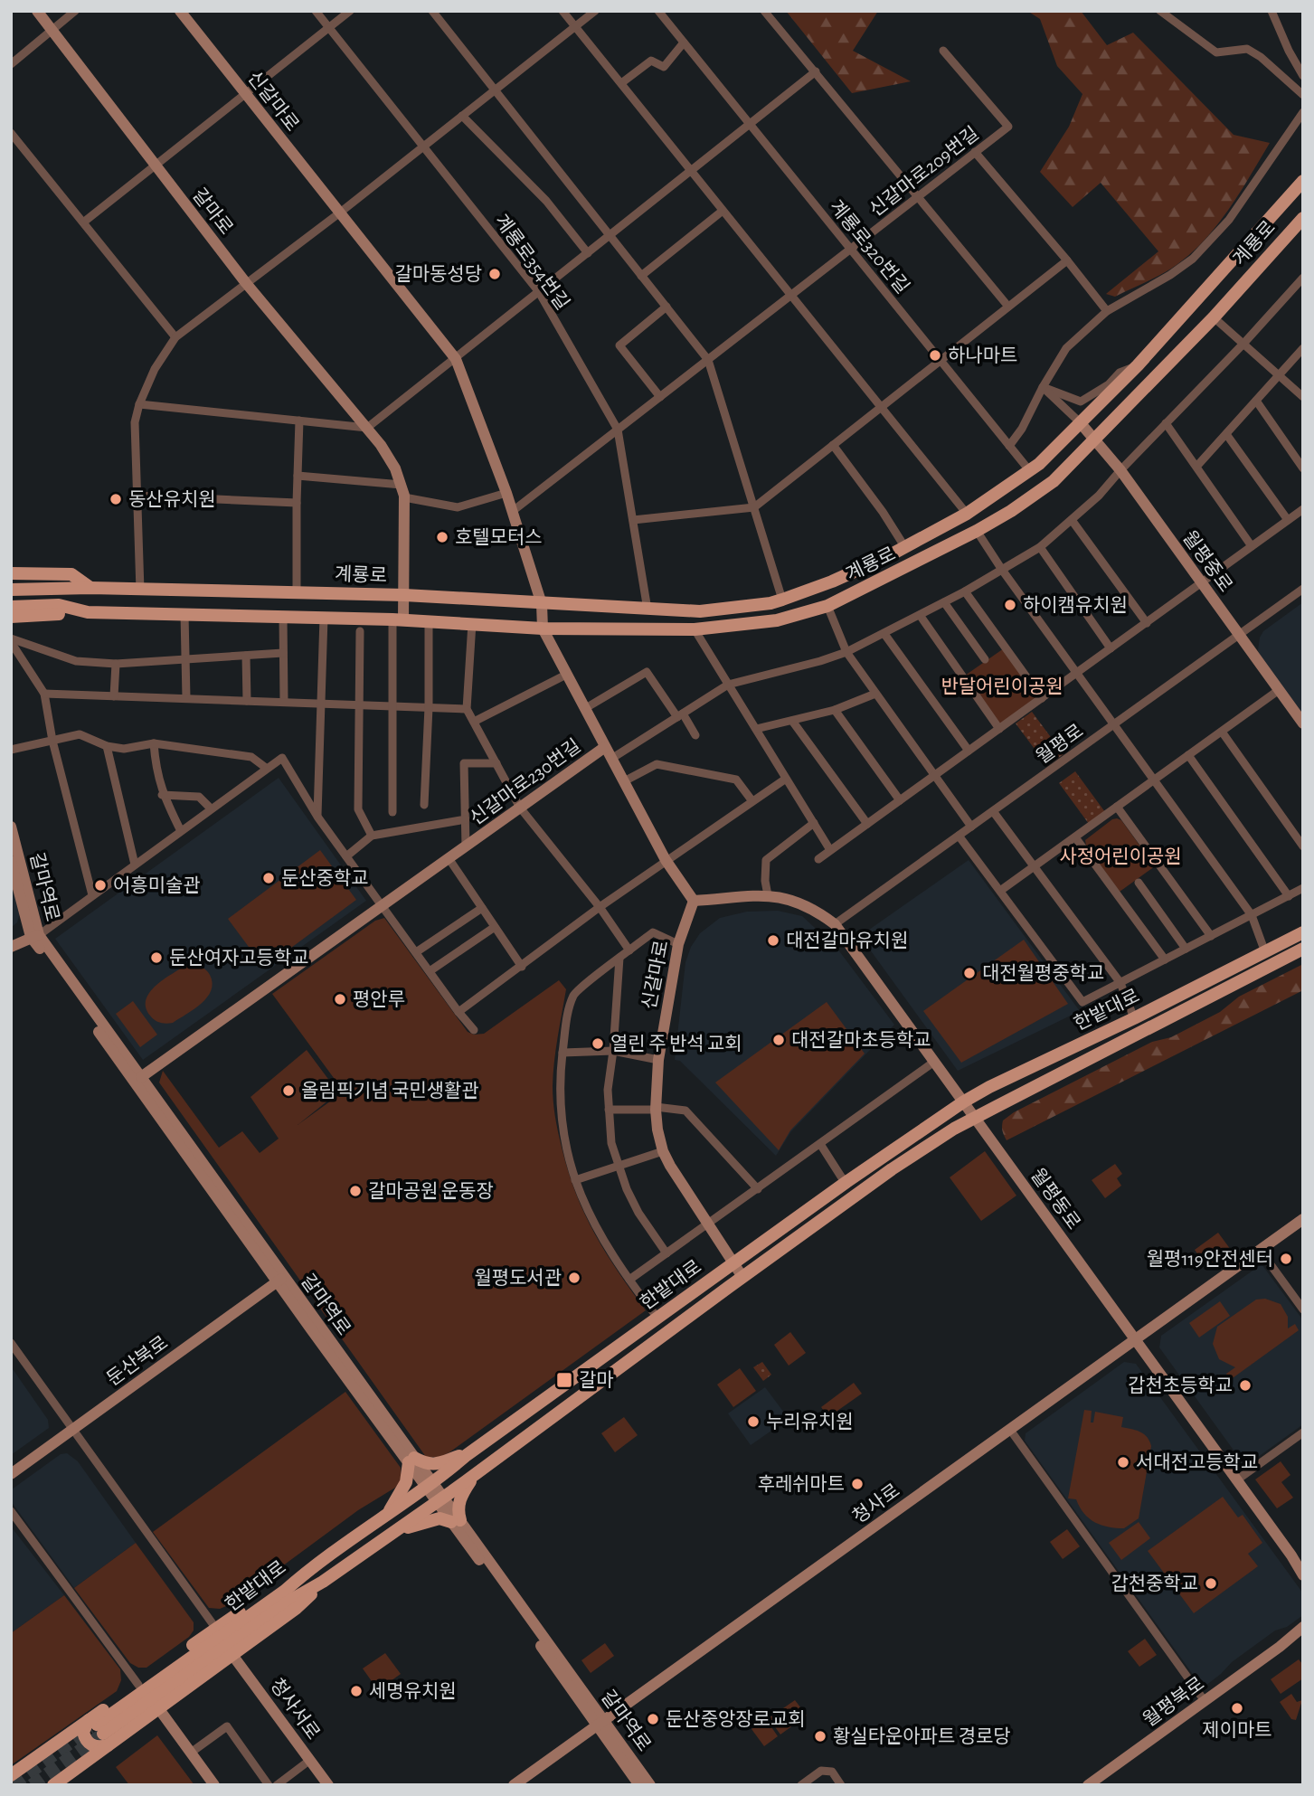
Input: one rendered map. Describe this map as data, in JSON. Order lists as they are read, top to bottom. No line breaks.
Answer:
{"streets":{"main road":["계룡로","한밭대로"],"street":["신갈마로","신갈마로209번길","갈마로","계룡로320번길","계룡로354번길","월평중로","월평로","신갈마로230번길","갈마역로","월평동로","둔산북로","청사로","월평북로","청사서로"]},"crossings":[["신갈마로","신갈마로209번길"],["신갈마로","계룡로"],["신갈마로","신갈마로230번길"],["신갈마로","한밭대로"],["신갈마로","월평동로"],["신갈마로209번길","계룡로320번길"],["신갈마로209번길","계룡로354번길"],["갈마로","계룡로"],["계룡로","계룡로320번길"],["계룡로","계룡로354번길"],["계룡로","월평중로"],["월평중로","월평로"],["월평로","월평동로"],["신갈마로230번길","갈마역로"],["갈마역로","한밭대로"],["갈마역로","둔산북로"],["갈마역로","청사로"],["한밭대로","월평동로"],["월평동로","청사로"]],"parks":["반달어린이공원","사정어린이공원"],"places":{"other":["갈마동성당","하나마트","동산유치원","호텔모터스","하이캠유치원","둔산중학교","어흥미술관","대전갈마유치원","둔산여자고등학교","대전월평중학교","평안루","대전갈마초등학교","열린 주 반석 교회","올림픽기념 국민생활관","갈마공원 운동장","월평119안전센터","월평도서관","갑천초등학교","누리유치원","서대전고등학교","후레쉬마트","갑천중학교","세명유치원","제이마트","둔산중앙장로교회","황실타운아파트 경로당"],"transit":["갈마"]}}
